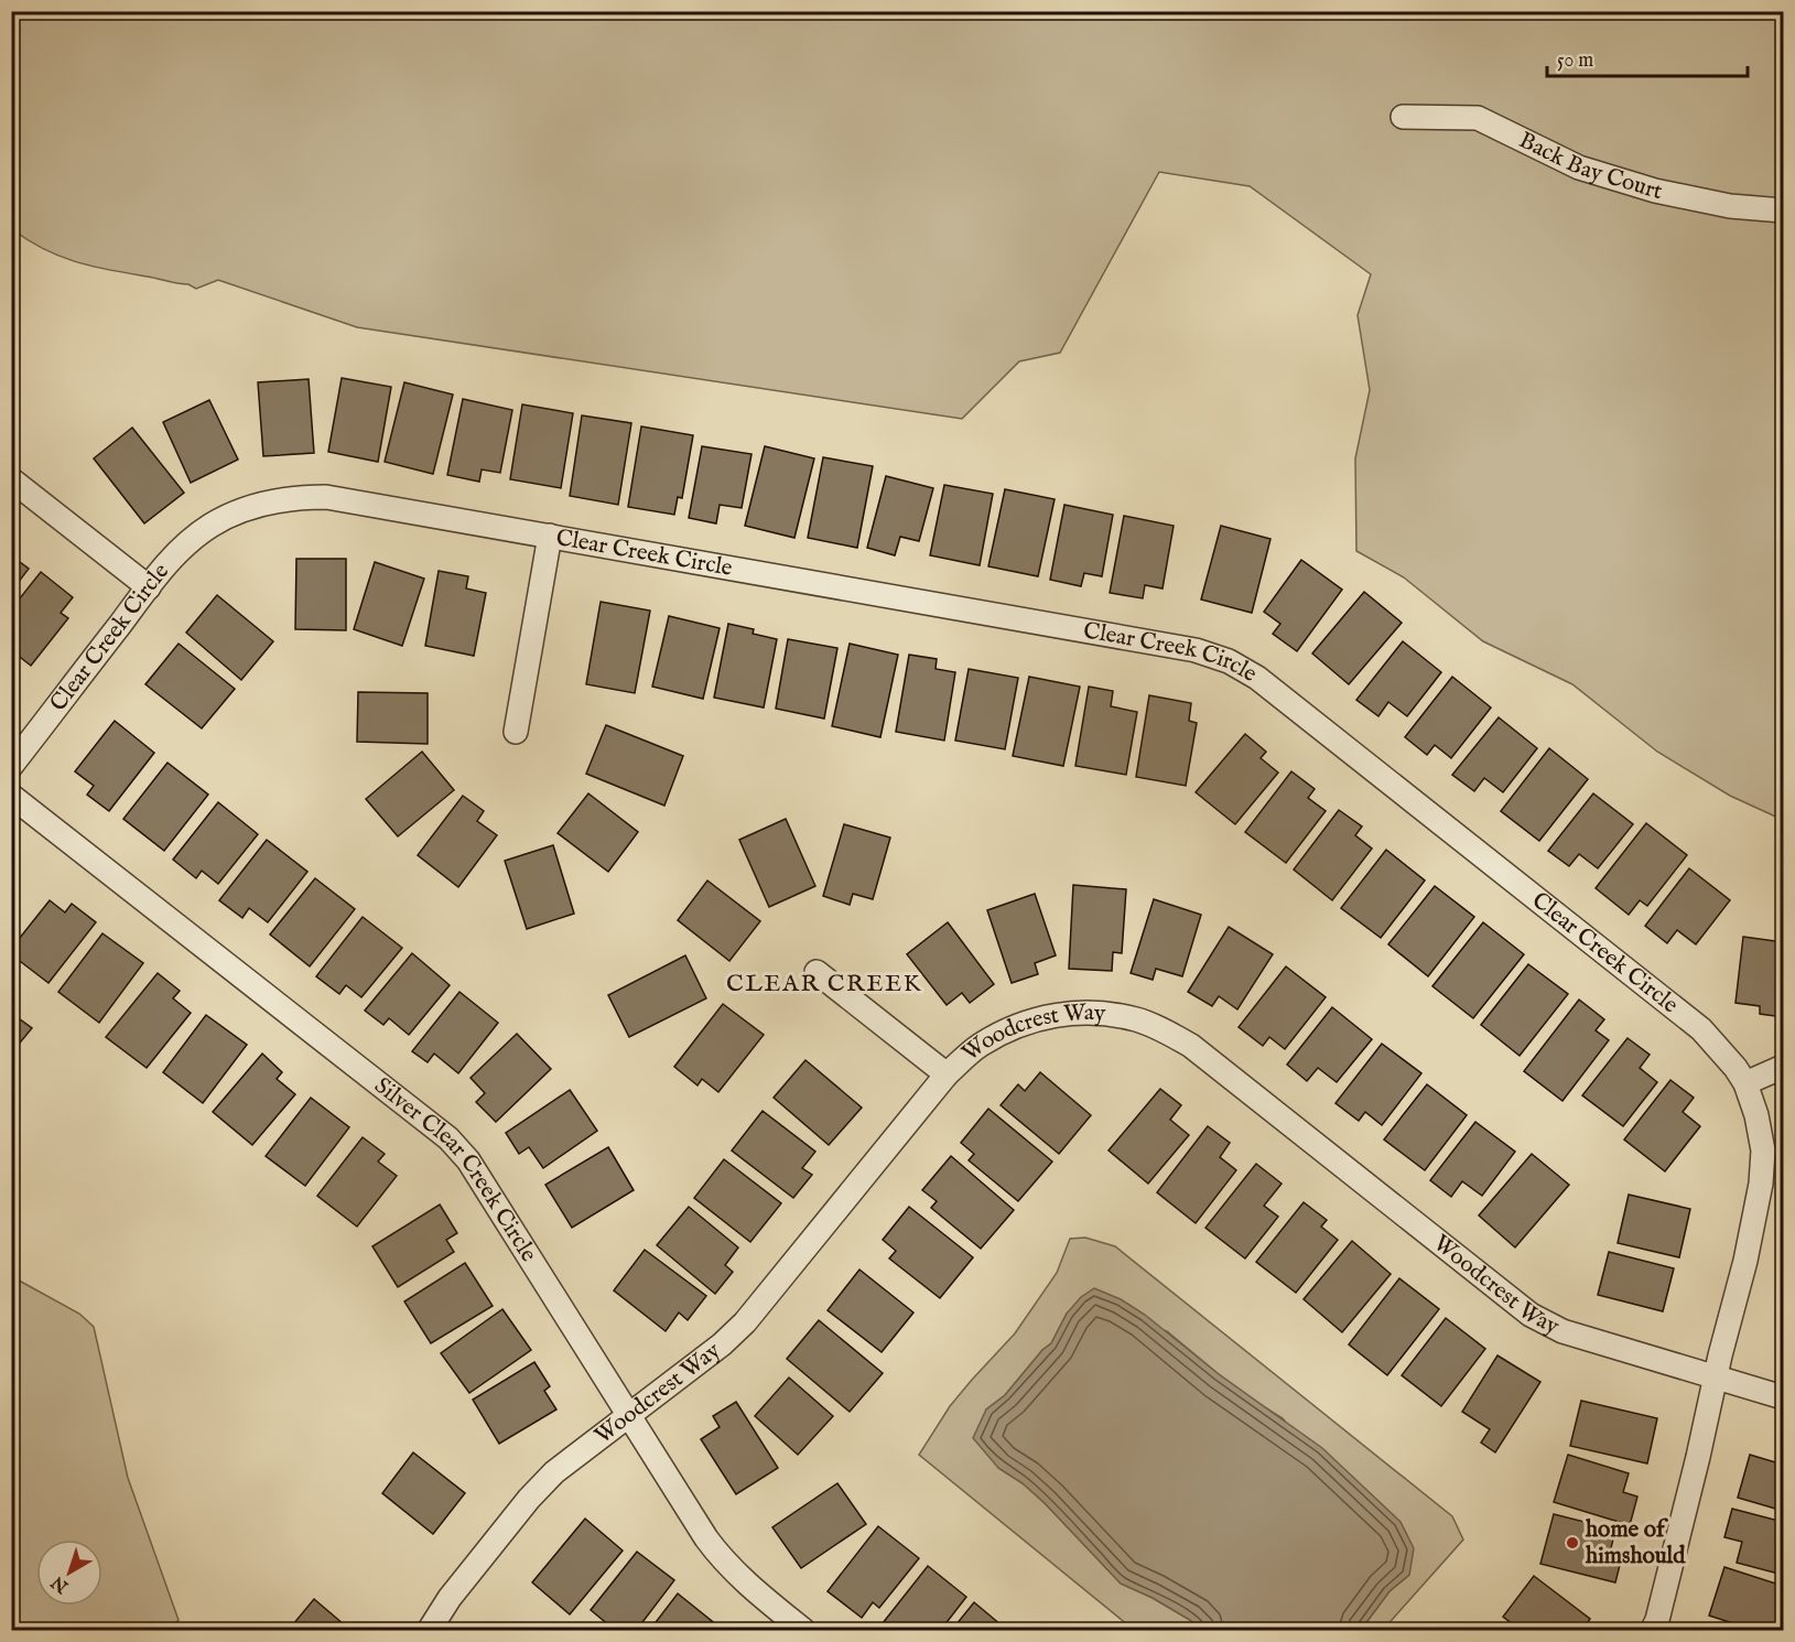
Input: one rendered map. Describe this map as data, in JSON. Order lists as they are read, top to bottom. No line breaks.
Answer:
{"streets":{"street":["Back Bay Court","Clear Creek Circle","Woodcrest Way","Silver Clear Creek Circle"]},"crossings":[["Clear Creek Circle","Woodcrest Way"],["Woodcrest Way","Silver Clear Creek Circle"]],"districts":["CLEAR CREEK"],"places":["home of himshould"],"scale_bar":"50 m","north":"bottom left"}
